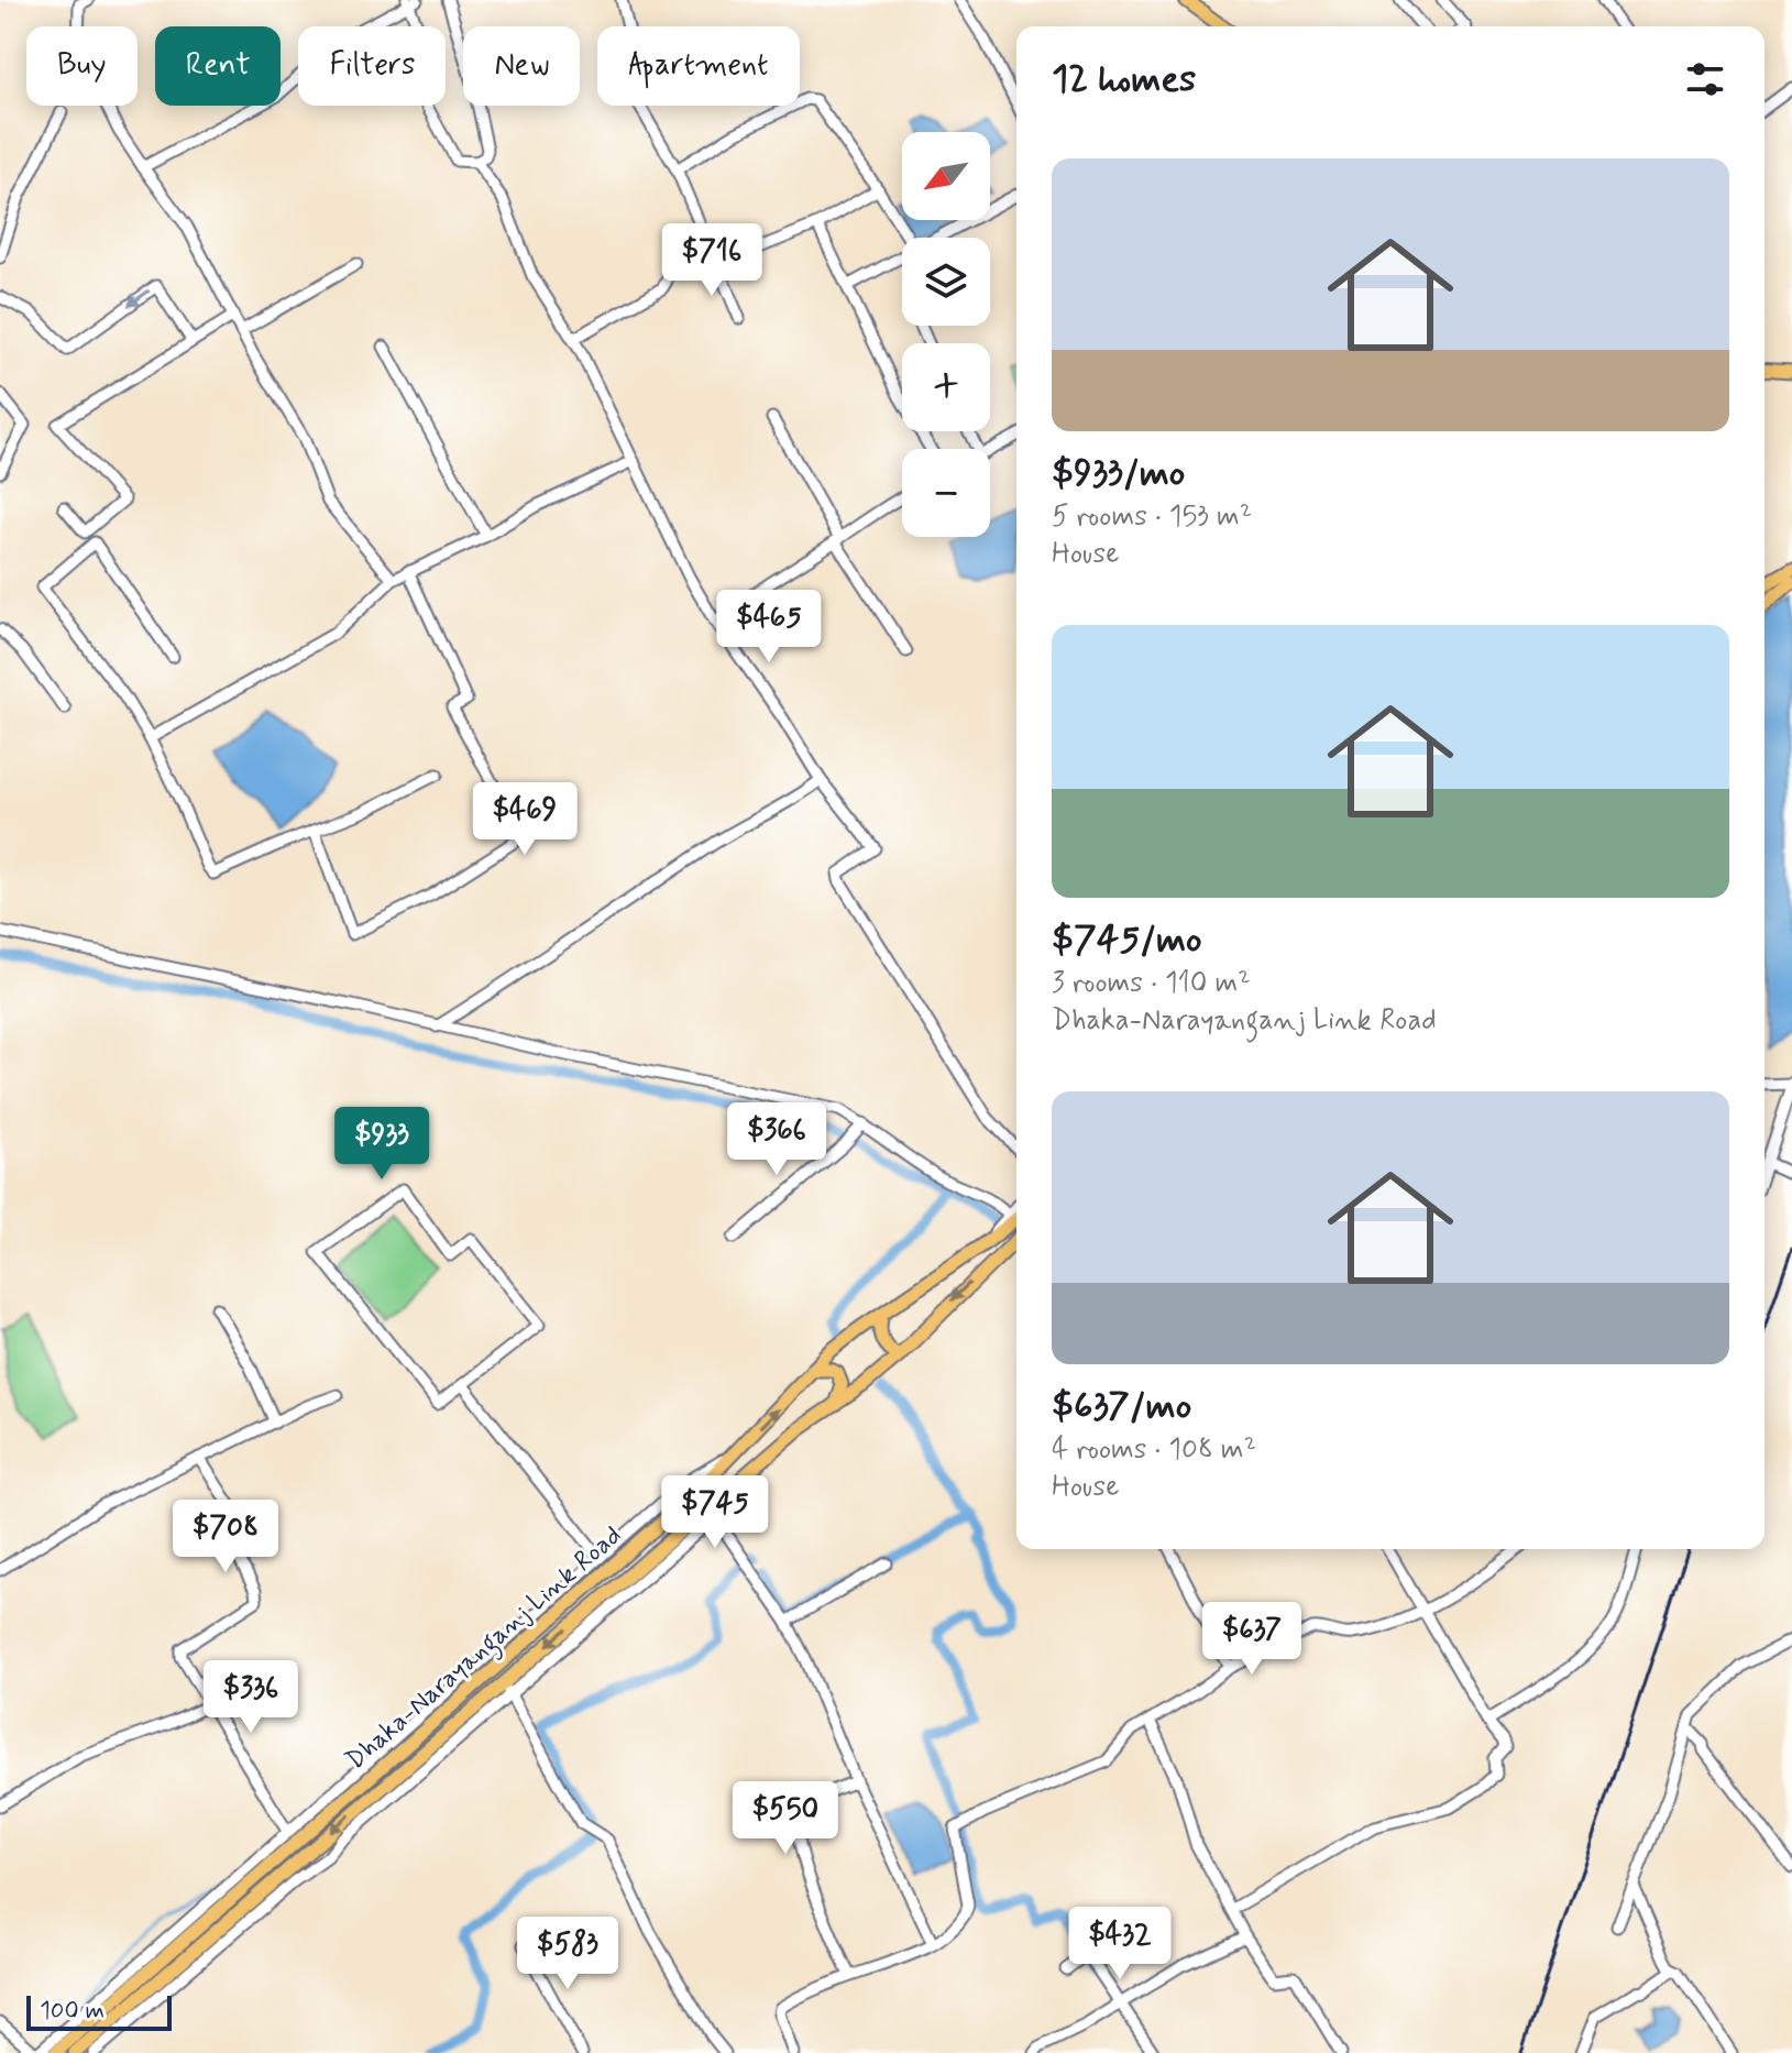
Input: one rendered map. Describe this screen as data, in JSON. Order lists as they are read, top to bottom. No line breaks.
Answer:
{"streets":{"main road":["Dhaka-Narayanganj Link Road"]},"scale_bar":"100 m","north":"bottom left","page":{"chip":["Buy","Rent","Filters","New","Apartment"],"heading":"12 homes","map_buttons":["+","−"],"list":[{"name":"$933/mo","note":"5 rooms · 153 m² · House"},{"name":"$745/mo","note":"3 rooms · 110 m² · Dhaka-Narayanganj Link Road"},{"name":"$637/mo","note":"4 rooms · 108 m² · House"}],"price":["$716","$465","$469","$366","$933","$745","$708","$637","$336","$550","$432","$583"],"scale":"100 m"}}
